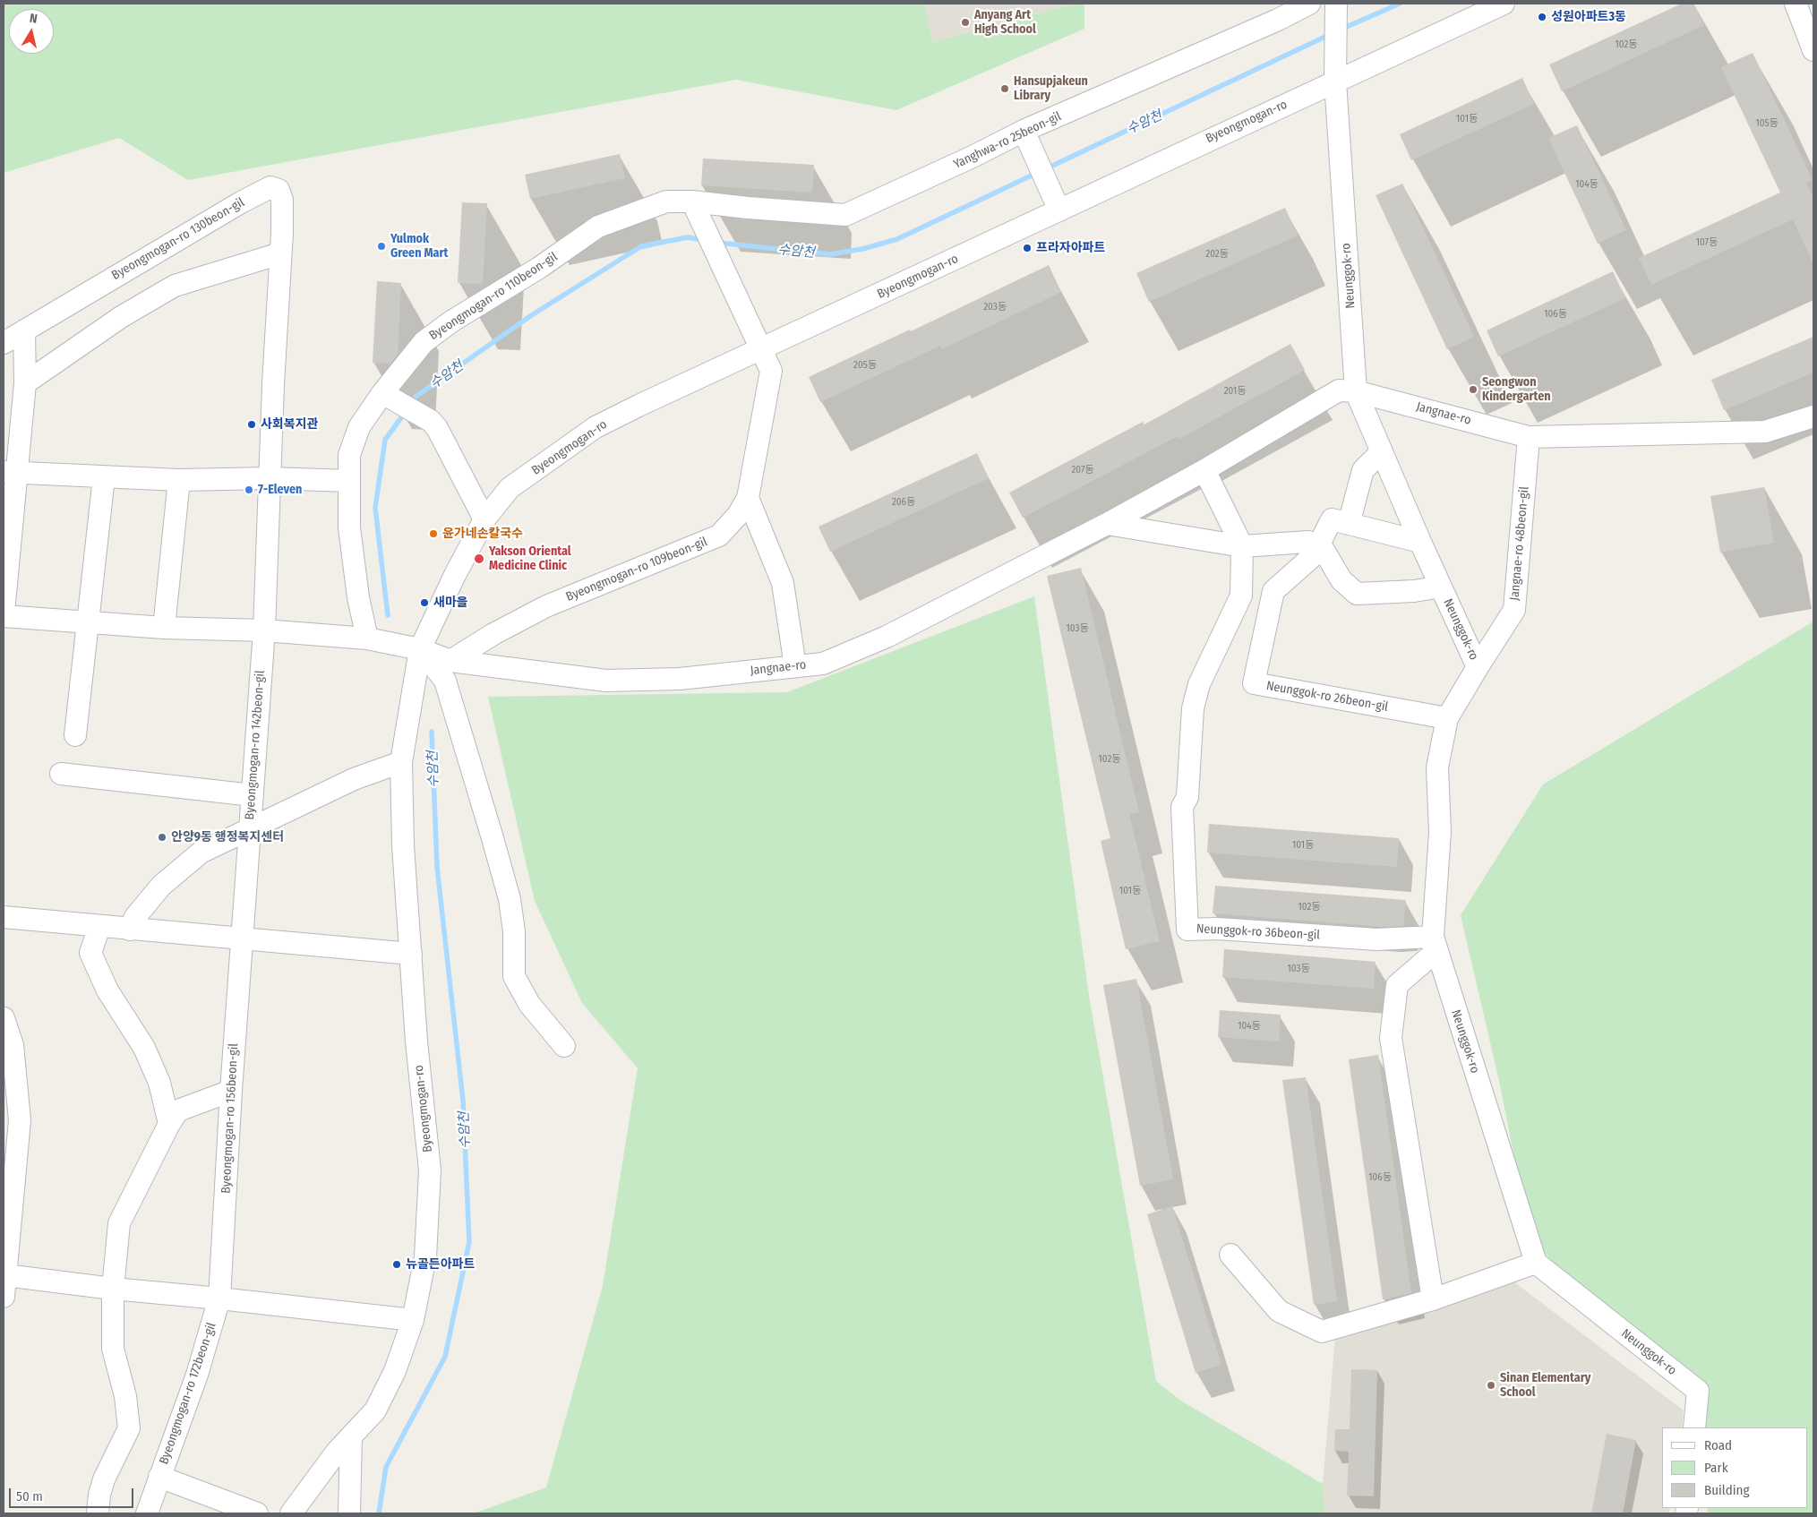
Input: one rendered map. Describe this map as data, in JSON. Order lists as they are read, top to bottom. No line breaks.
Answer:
{"streets":{"street":["Byeongmogan-ro","Yanghwa-ro 25beon-gil","Byeongmogan-ro 130beon-gil","Neunggok-ro","Byeongmogan-ro 110beon-gil","Jangnae-ro","Jangnae-ro 48beon-gil","Byeongmogan-ro 109beon-gil","Neunggok-ro 26beon-gil","Byeongmogan-ro 142beon-gil","Neunggok-ro 36beon-gil","Byeongmogan-ro 156beon-gil","Byeongmogan-ro 172beon-gil"]},"crossings":[["Byeongmogan-ro","Neunggok-ro"],["Byeongmogan-ro","Jangnae-ro"],["Byeongmogan-ro","Byeongmogan-ro 109beon-gil"],["Yanghwa-ro 25beon-gil","Byeongmogan-ro 110beon-gil"],["Byeongmogan-ro 130beon-gil","Byeongmogan-ro 142beon-gil"],["Neunggok-ro","Jangnae-ro"],["Neunggok-ro","Jangnae-ro 48beon-gil"],["Neunggok-ro","Neunggok-ro 26beon-gil"],["Neunggok-ro","Neunggok-ro 36beon-gil"],["Jangnae-ro","Jangnae-ro 48beon-gil"],["Jangnae-ro","Byeongmogan-ro 109beon-gil"],["Jangnae-ro","Neunggok-ro 36beon-gil"],["Byeongmogan-ro 142beon-gil","Byeongmogan-ro 156beon-gil"],["Byeongmogan-ro 156beon-gil","Byeongmogan-ro 172beon-gil"]],"water":["수암천"],"places":["성원아파트3동","Anyang Art High School","Hansupjakeun Library","Yulmok Green Mart","프라자아파트","Seongwon Kindergarten","사회복지관","7-Eleven","윤가네손칼국수","Yakson Oriental Medicine Clinic","새마을","안양9동 행정복지센터","뉴골든아파트","Sinan Elementary School"],"house_numbers":["102동","101동","105동","104동","107동","202동","203동","106동","205동","201동","207동","206동","103동","102동","101동","101동","102동","103동","104동","106동"],"legend":["Road","Park","Building"],"scale_bar":"50 m","north":"top"}
